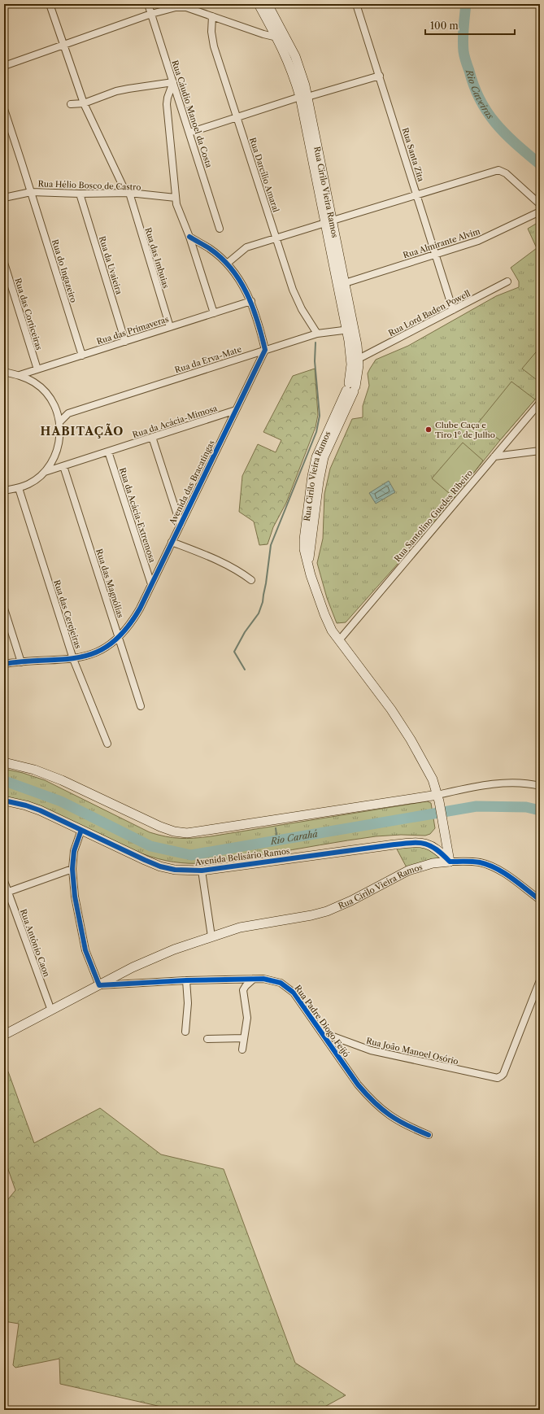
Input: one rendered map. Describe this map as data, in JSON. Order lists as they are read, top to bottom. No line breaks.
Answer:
{"streets":{"main road":["Rua Cirilo Vieira Ramos","Avenida Belisário Ramos"],"street":["Rua Cáudio Manoel da Costa","Rua Santa Zita","Rua Darcílio Amaral","Rua Hélio Bosco de Castro","Rua Almirante Alvim","Rua das Imbuias","Rua da Uvaieira","Rua do Ingazeiro","Rua Lord Baden Powell","Rua das Corticeiras","Rua das Primaveras","Rua da Erva-Mate","Rua da Acácia-Mimosa","Avenida das Bracatingas","Rua da Acácia-Extremosa","Rua Santolino Guedes Ribeiro","Rua das Magnólias","Rua das Cerejeiras","Rua Antônio Caon","Rua Padre Diogo Feijó","Rua João Manoel Osório"]},"crossings":[["Rua Santa Zita","Rua Almirante Alvim"],["Rua Santa Zita","Rua Lord Baden Powell"],["Rua Darcílio Amaral","Rua da Erva-Mate"],["Rua Hélio Bosco de Castro","Rua das Imbuias"],["Rua Hélio Bosco de Castro","Rua da Uvaieira"],["Rua Hélio Bosco de Castro","Rua do Ingazeiro"],["Rua Cirilo Vieira Ramos","Rua Almirante Alvim"],["Rua Cirilo Vieira Ramos","Rua Lord Baden Powell"],["Rua Cirilo Vieira Ramos","Rua da Erva-Mate"],["Rua Cirilo Vieira Ramos","Rua Santolino Guedes Ribeiro"],["Rua Cirilo Vieira Ramos","Avenida Belisário Ramos"],["Rua Cirilo Vieira Ramos","Rua Antônio Caon"],["Rua Cirilo Vieira Ramos","Rua Padre Diogo Feijó"],["Rua das Imbuias","Rua das Primaveras"],["Rua da Uvaieira","Rua das Primaveras"],["Rua do Ingazeiro","Rua das Primaveras"],["Rua das Corticeiras","Rua das Primaveras"],["Rua da Erva-Mate","Avenida das Bracatingas"],["Rua da Acácia-Mimosa","Avenida das Bracatingas"],["Rua da Acácia-Mimosa","Rua da Acácia-Extremosa"],["Rua da Acácia-Mimosa","Rua das Magnólias"],["Avenida das Bracatingas","Rua da Acácia-Extremosa"],["Avenida das Bracatingas","Rua das Magnólias"],["Avenida das Bracatingas","Rua das Cerejeiras"],["Rua Padre Diogo Feijó","Rua João Manoel Osório"]],"districts":["HABITAÇÃO"],"water":["Rio Caveiras","Rio Carahá"],"places":["Clube Caça e Tiro 1º de Julho"],"scale_bar":"100 m"}
